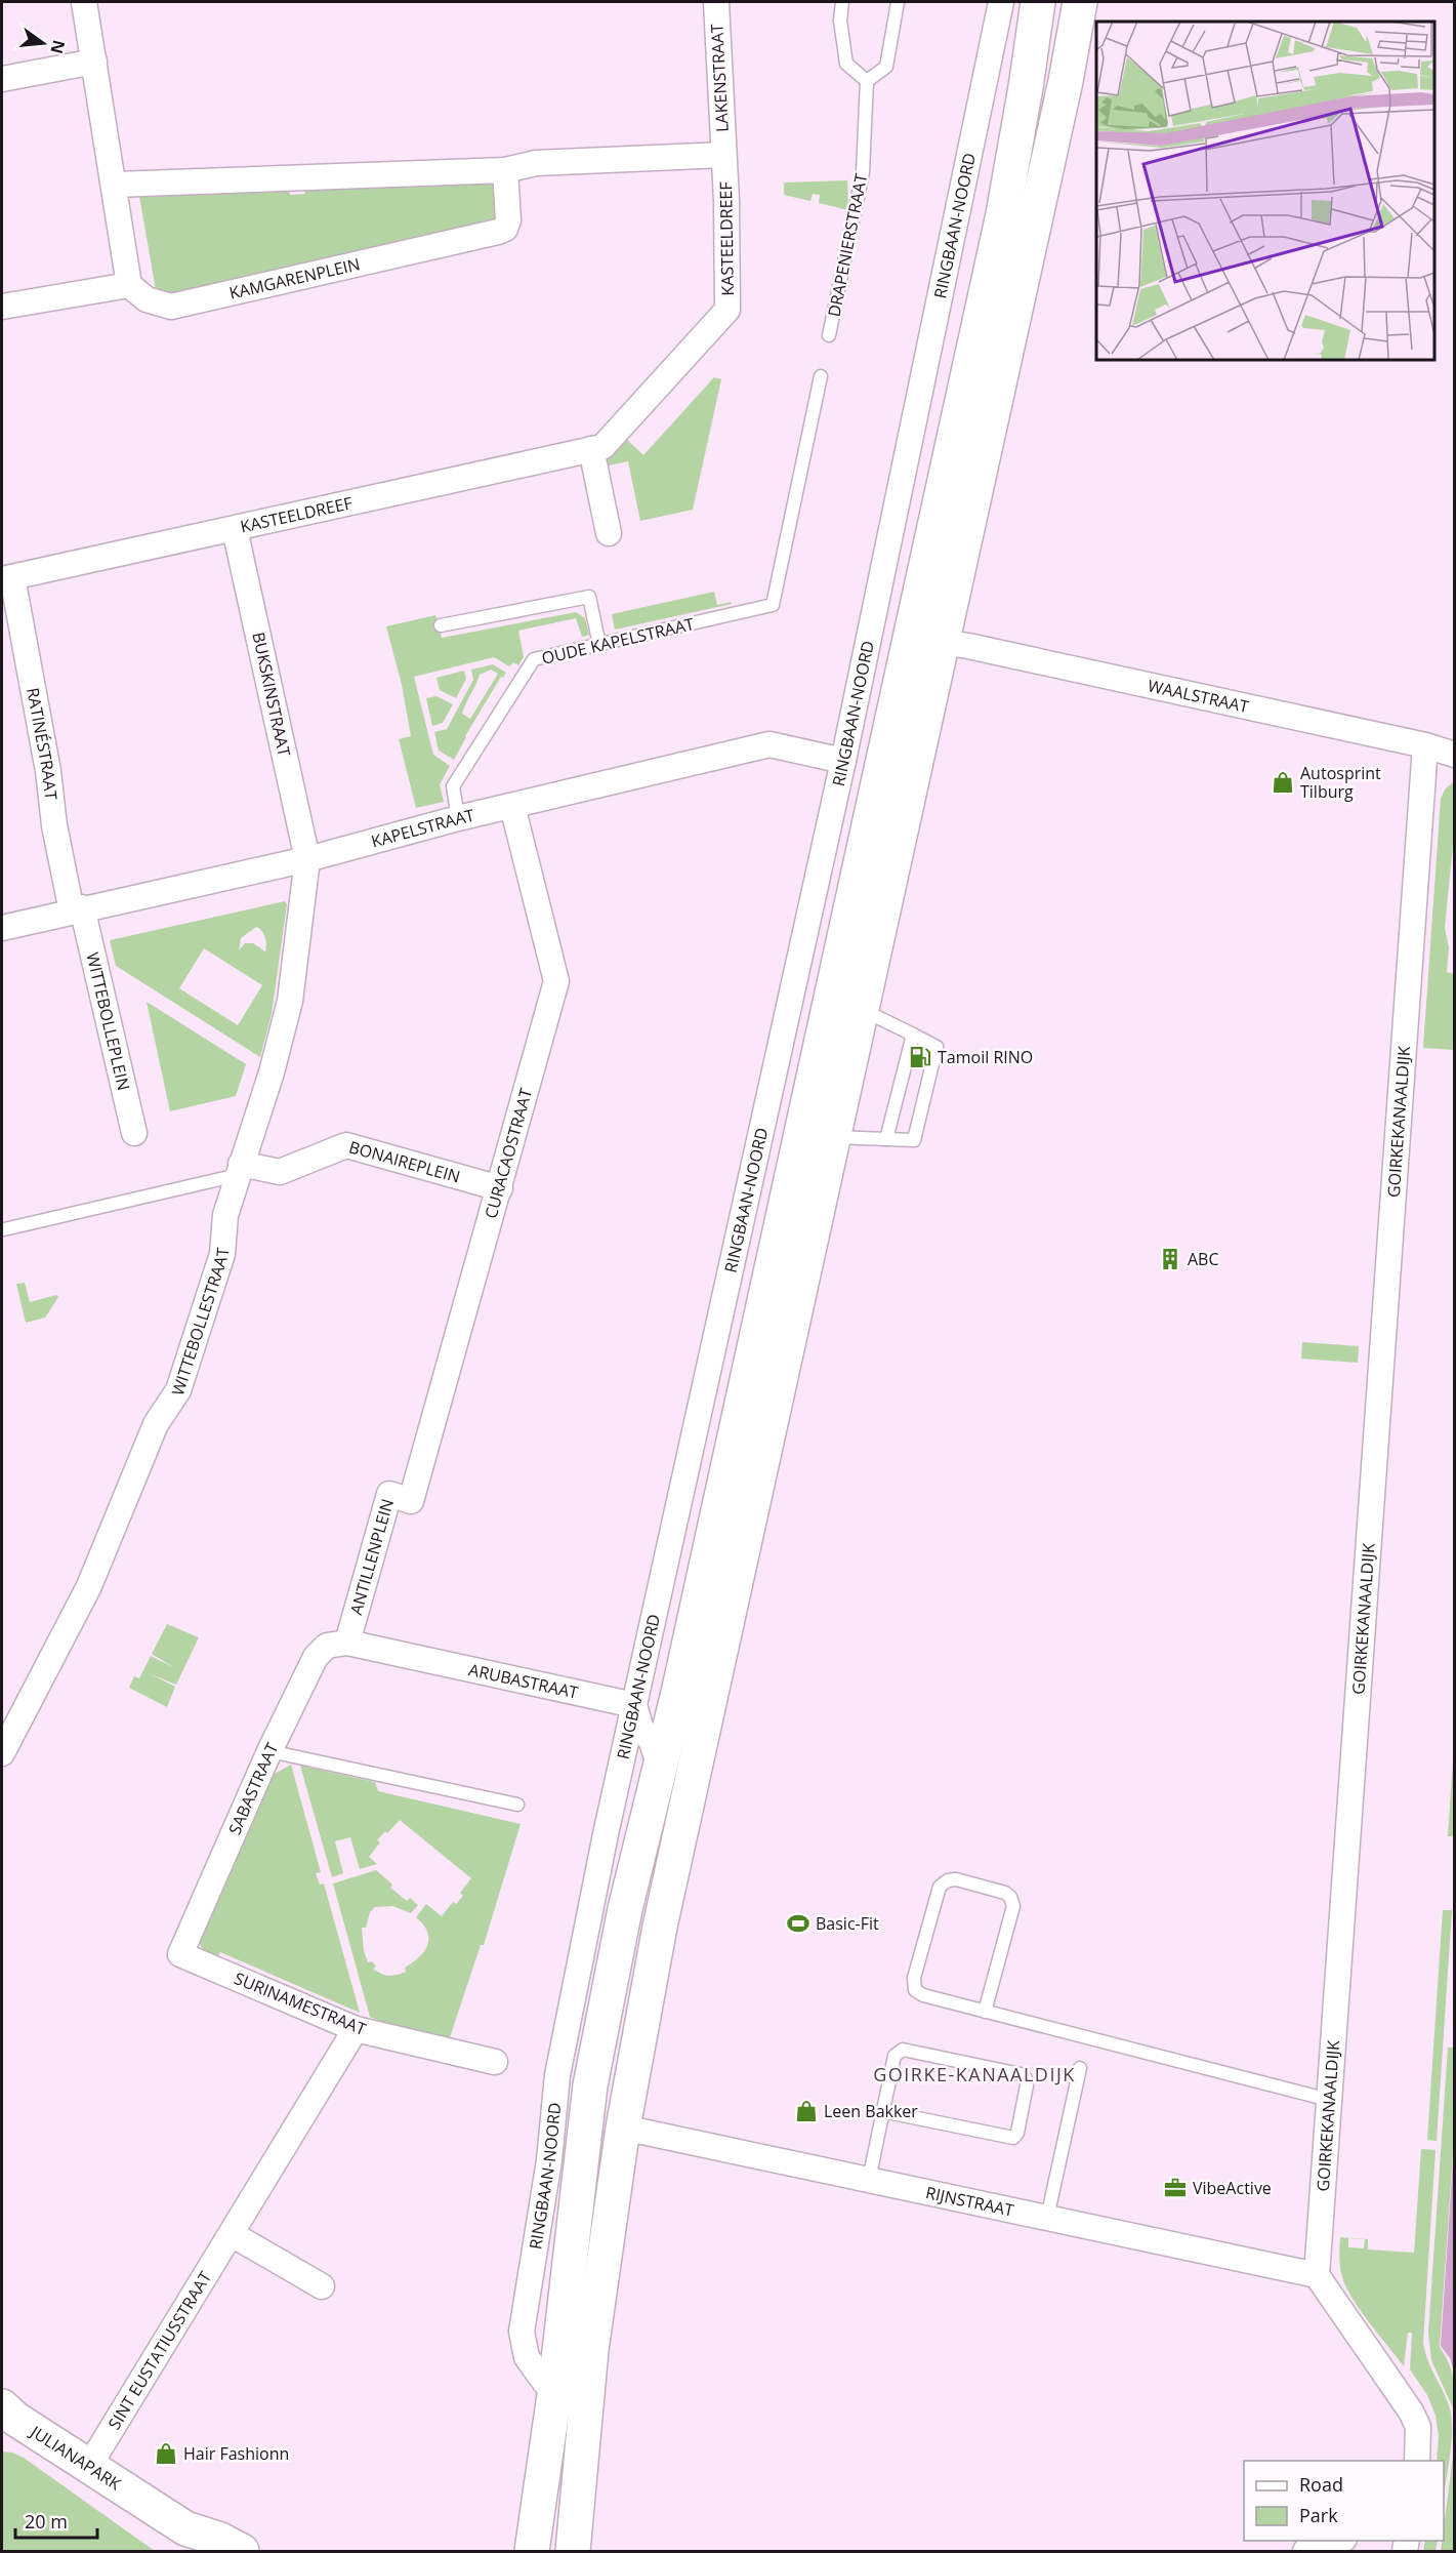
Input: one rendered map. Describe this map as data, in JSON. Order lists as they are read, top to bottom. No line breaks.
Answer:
{"streets":{"main road":["RINGBAAN-NOORD","JULIANAPARK"],"street":["LAKENSTRAAT","KASTEELDREEF","KAMGARENPLEIN","BUKSKINSTRAAT","WAALSTRAAT","RATINÉSTRAAT","KAPELSTRAAT","WITTEBOLLEPLEIN","GOIRKEKANAALDIJK","CURACAOSTRAAT","BONAIREPLEIN","WITTEBOLLESTRAAT","ANTILLENPLEIN","ARUBASTRAAT","SABASTRAAT","SURINAMESTRAAT","RIJNSTRAAT","SINT EUSTATIUSSTRAAT"],"lane":["DRAPENIERSTRAAT","OUDE KAPELSTRAAT"]},"crossings":[["LAKENSTRAAT","KASTEELDREEF"],["RINGBAAN-NOORD","KAPELSTRAAT"],["RINGBAAN-NOORD","ARUBASTRAAT"],["RINGBAAN-NOORD","RIJNSTRAAT"],["KASTEELDREEF","BUKSKINSTRAAT"],["KASTEELDREEF","RATINÉSTRAAT"],["OUDE KAPELSTRAAT","KAPELSTRAAT"],["BUKSKINSTRAAT","KAPELSTRAAT"],["BUKSKINSTRAAT","WITTEBOLLESTRAAT"],["WAALSTRAAT","GOIRKEKANAALDIJK"],["RATINÉSTRAAT","KAPELSTRAAT"],["RATINÉSTRAAT","WITTEBOLLEPLEIN"],["KAPELSTRAAT","WITTEBOLLEPLEIN"],["KAPELSTRAAT","CURACAOSTRAAT"],["KAPELSTRAAT","WITTEBOLLESTRAAT"],["GOIRKEKANAALDIJK","RIJNSTRAAT"],["CURACAOSTRAAT","BONAIREPLEIN"],["CURACAOSTRAAT","ANTILLENPLEIN"],["BONAIREPLEIN","WITTEBOLLESTRAAT"],["ANTILLENPLEIN","ARUBASTRAAT"],["ANTILLENPLEIN","SABASTRAAT"],["ARUBASTRAAT","SABASTRAAT"],["SABASTRAAT","SURINAMESTRAAT"],["SURINAMESTRAAT","SINT EUSTATIUSSTRAAT"],["SINT EUSTATIUSSTRAAT","JULIANAPARK"]],"districts":["GOIRKE-KANAALDIJK"],"places":{"shop":["Autosprint Tilburg","Leen Bakker","Hair Fashionn"],"fuel station":["Tamoil RINO"],"building":["ABC"],"sports":["Basic-Fit"],"office":["VibeActive"]},"legend":["Road","Park"],"scale_bar":"20 m","north":"right"}
